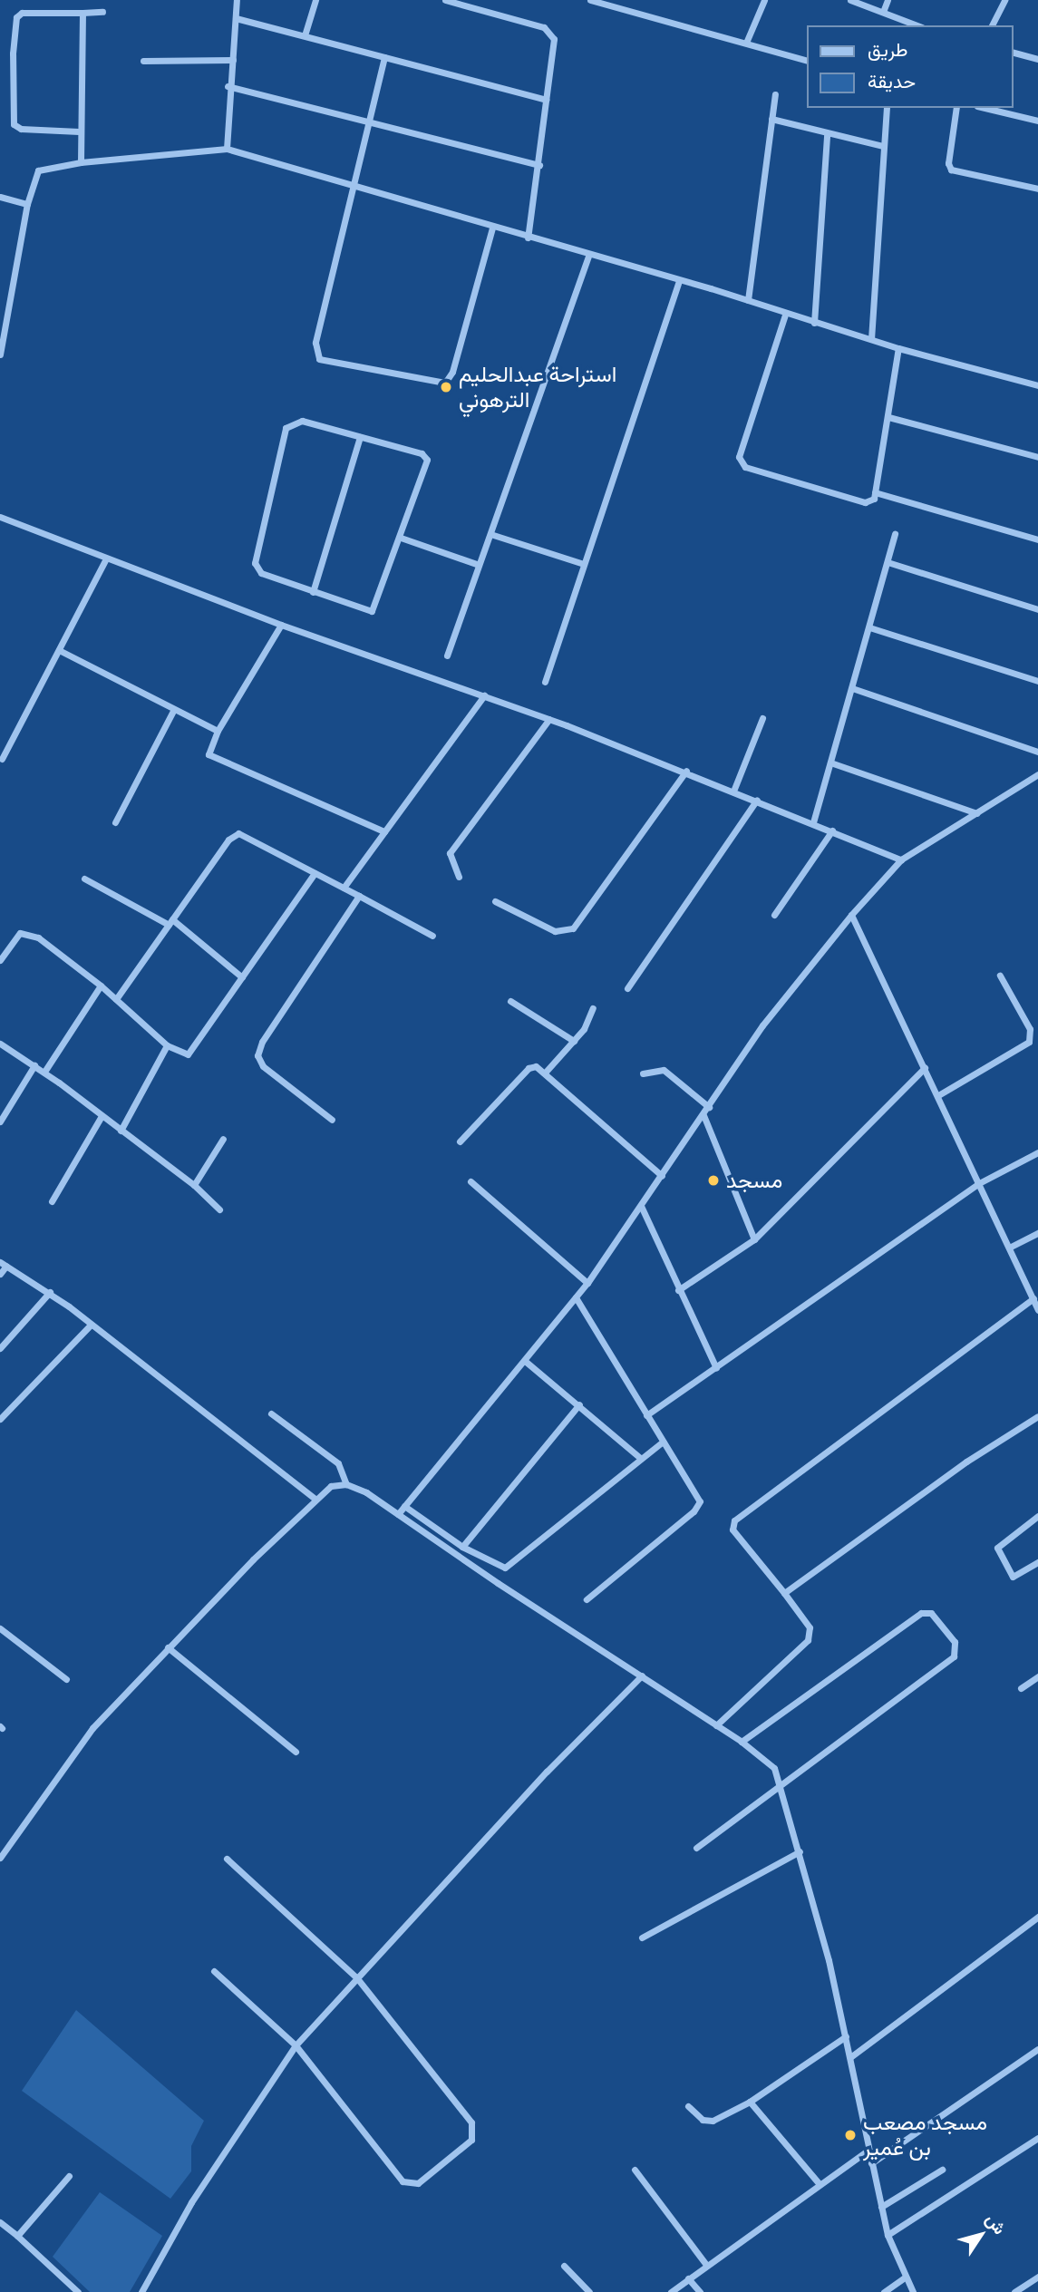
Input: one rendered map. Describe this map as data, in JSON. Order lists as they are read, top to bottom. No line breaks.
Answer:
{"places":["استراحة عبدالحليم الترهوني","مسجد","مسجد مصعب بن عُمير"],"legend":["طريق","حديقة"],"north":"top right"}
